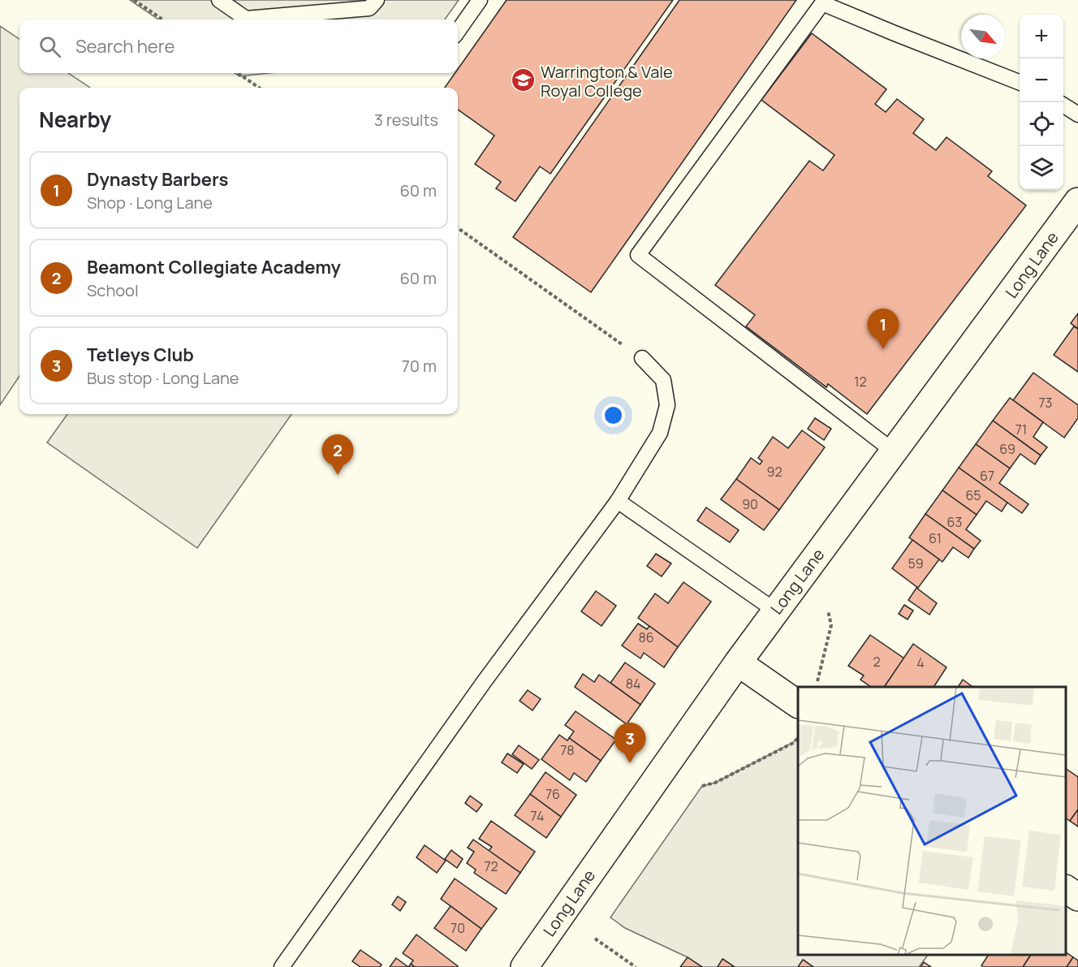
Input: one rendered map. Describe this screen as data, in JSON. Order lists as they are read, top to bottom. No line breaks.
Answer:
{"streets":{"main road":["Long Lane"]},"places":{"school or university":["Warrington & Vale Royal College"]},"house_numbers":["12","73","71","69","92","67","65","90","63","61","59","86","2","4","84","78","76","74","72","70"],"north":"bottom right","page":{"map_buttons":["+","−"],"search":"Search here","heading":["Nearby","3 results"],"list":[{"mark":"1","name":"Dynasty Barbers","note":"Shop · Long Lane","value":"60 m"},{"mark":"2","name":"Beamont Collegiate Academy","note":"School","value":"60 m"},{"mark":"3","name":"Tetleys Club","note":"Bus stop · Long Lane","value":"70 m"}],"pins":["1","2","3"]}}
